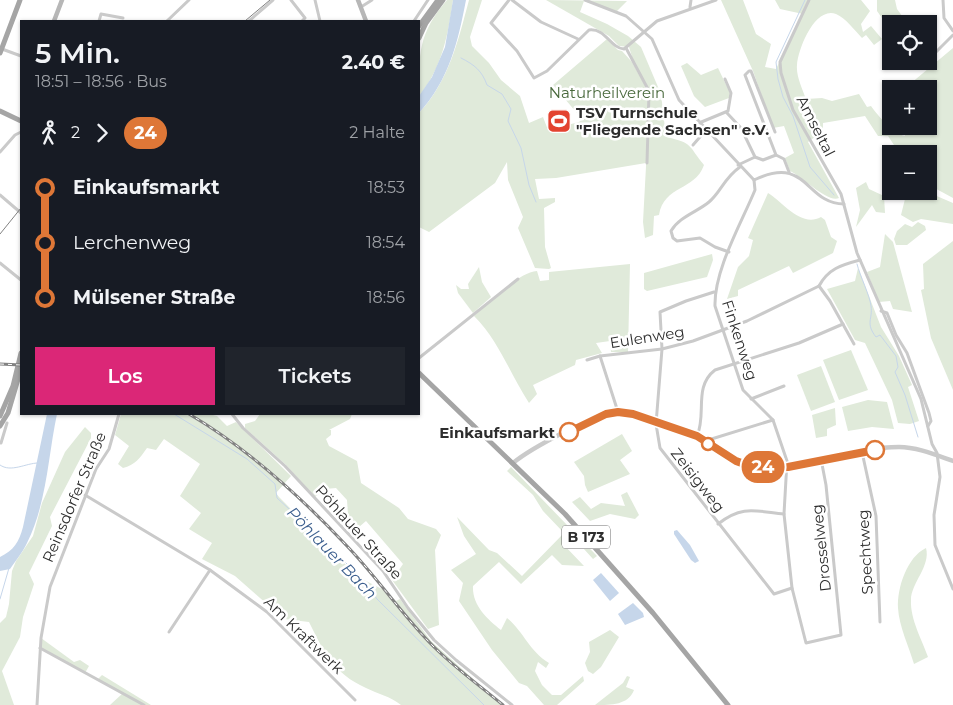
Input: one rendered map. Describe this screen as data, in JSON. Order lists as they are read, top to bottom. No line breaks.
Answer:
{"streets":{"main road":["B 173"],"street":["Amseltal","Eulenweg","Finkenweg","Zeisigweg","Reinsdorfer Straße","Pöhlauer Straße","Drosselweg","Spechtweg","Am Kraftwerk"]},"crossings":[["Eulenweg","Finkenweg"],["Eulenweg","Zeisigweg"],["Finkenweg","Zeisigweg"],["Finkenweg","Drosselweg"],["Reinsdorfer Straße","Am Kraftwerk"]],"water":["Pöhlauer Bach"],"parks":["Naturheilverein"],"places":{"sports":["TSV Turnschule \"Fliegende Sachsen\" e.V."],"other":["Einkaufsmarkt"]},"lines":["bus line 24"],"page":{"on_map":"24","map_buttons":["+","−"],"heading":["5 Min.","18:51 – 18:56 · Bus","2.40 €"],"legs":["2","24","2 Halte"],"list":[{"name":"Einkaufsmarkt","value":"18:53"},{"name":"Lerchenweg","value":"18:54"},{"name":"Mülsener Straße","value":"18:56"}],"buttons":["Los","Tickets"]}}
